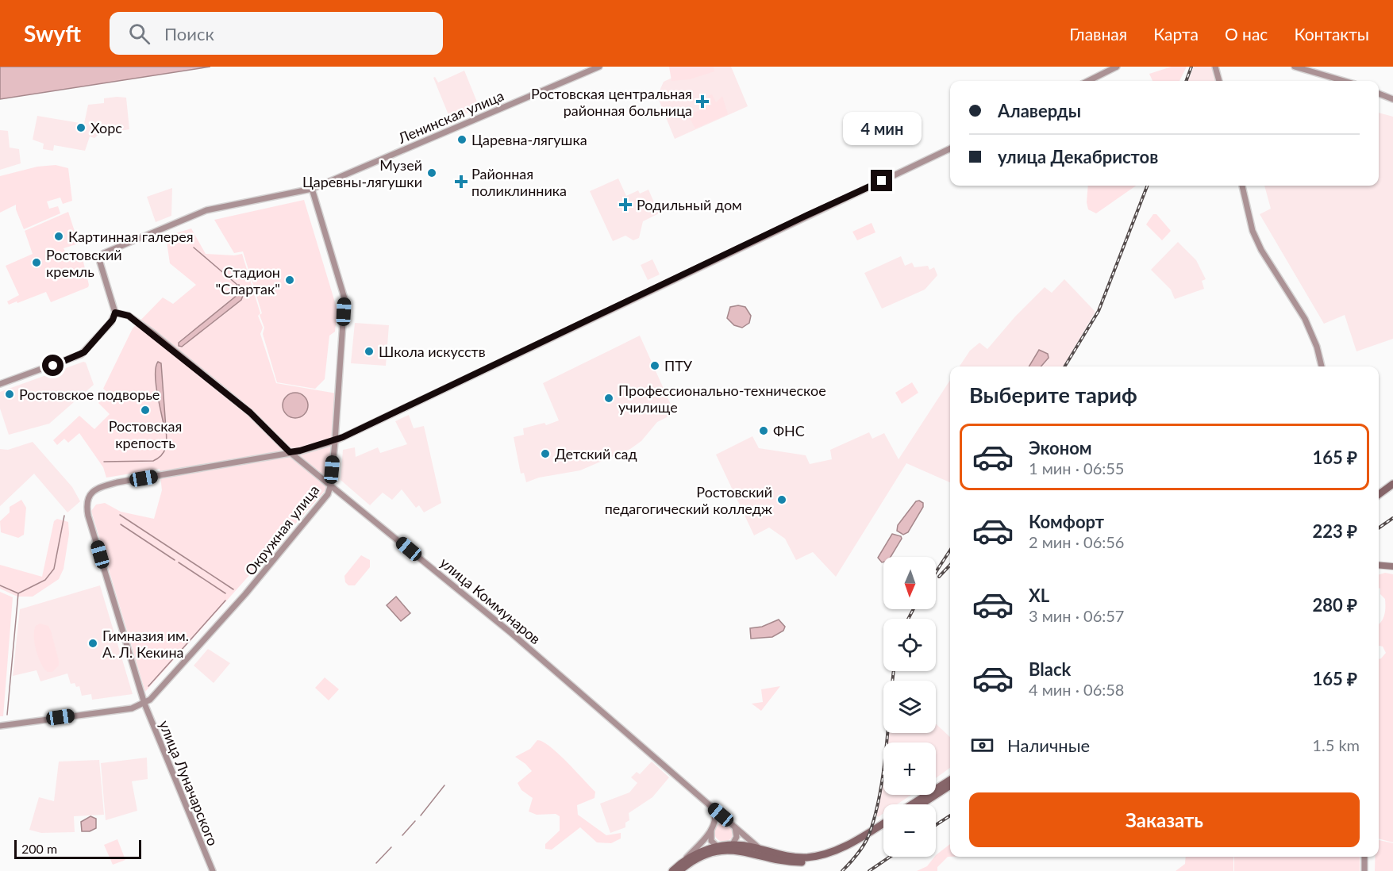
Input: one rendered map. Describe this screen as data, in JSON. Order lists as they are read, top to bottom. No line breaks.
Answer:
{"streets":{"street":["Ленинская улица","Окружная улица","улица Коммунаров","улица Луначарского"]},"crossings":[["Ленинская улица","Окружная улица"],["Ленинская улица","улица Коммунаров"],["Окружная улица","улица Коммунаров"],["Окружная улица","улица Луначарского"],["улица Коммунаров","улица Луначарского"]],"places":{"health":["Ростовская центральная районная больница","Районная поликлинника","Родильный дом"],"other":["Хорс","Царевна-лягушка","Музей Царевны-лягушки","Картинная галерея","Ростовский кремль","Стадион \"Спартак\"","Школа искусств","ПТУ","Ростовское подворье","Профессионально-техническое училище","Ростовская крепость","ФНС","Детский сад","Ростовский педагогический колледж","Гимназия им. А. Л. Кекина"]},"scale_bar":"200 m","north":"bottom","page":{"header":"Swyft","search":"Поиск","nav":["Главная","Карта","О нас","Контакты"],"banner":["Алаверды","улица Декабристов"],"bubble":"4 мин","heading":"Выберите тариф","list":[{"name":"Эконом","note":"1 мин · 06:55","value":"165 ₽"},{"name":"Комфорт","note":"2 мин · 06:56","value":"223 ₽"},{"name":"XL","note":"3 мин · 06:57","value":"280 ₽"},{"name":"Black","note":"4 мин · 06:58","value":"165 ₽"}],"map_buttons":["+","−"],"pay":["Наличные","1.5 km"],"buttons":"Заказать","scale":"200 m"}}
